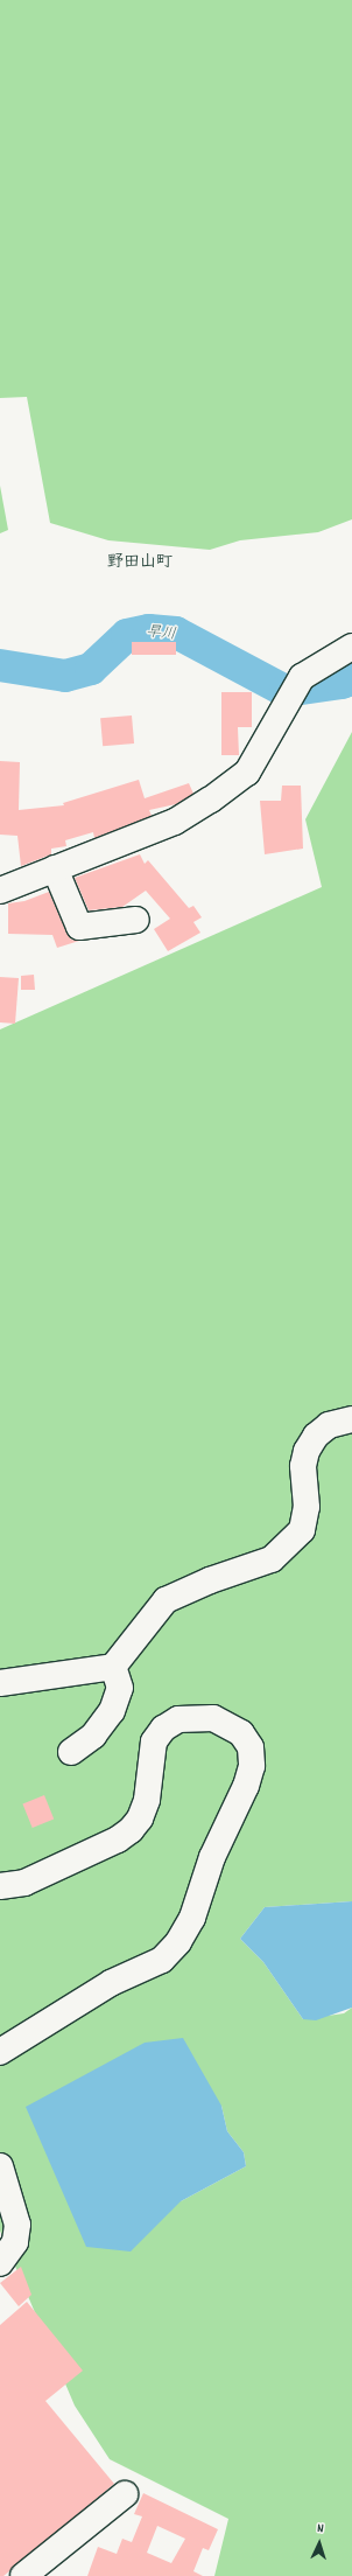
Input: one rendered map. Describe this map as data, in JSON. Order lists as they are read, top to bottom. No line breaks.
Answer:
{"districts":["野田山町"],"water":["早川"],"north":"top"}
